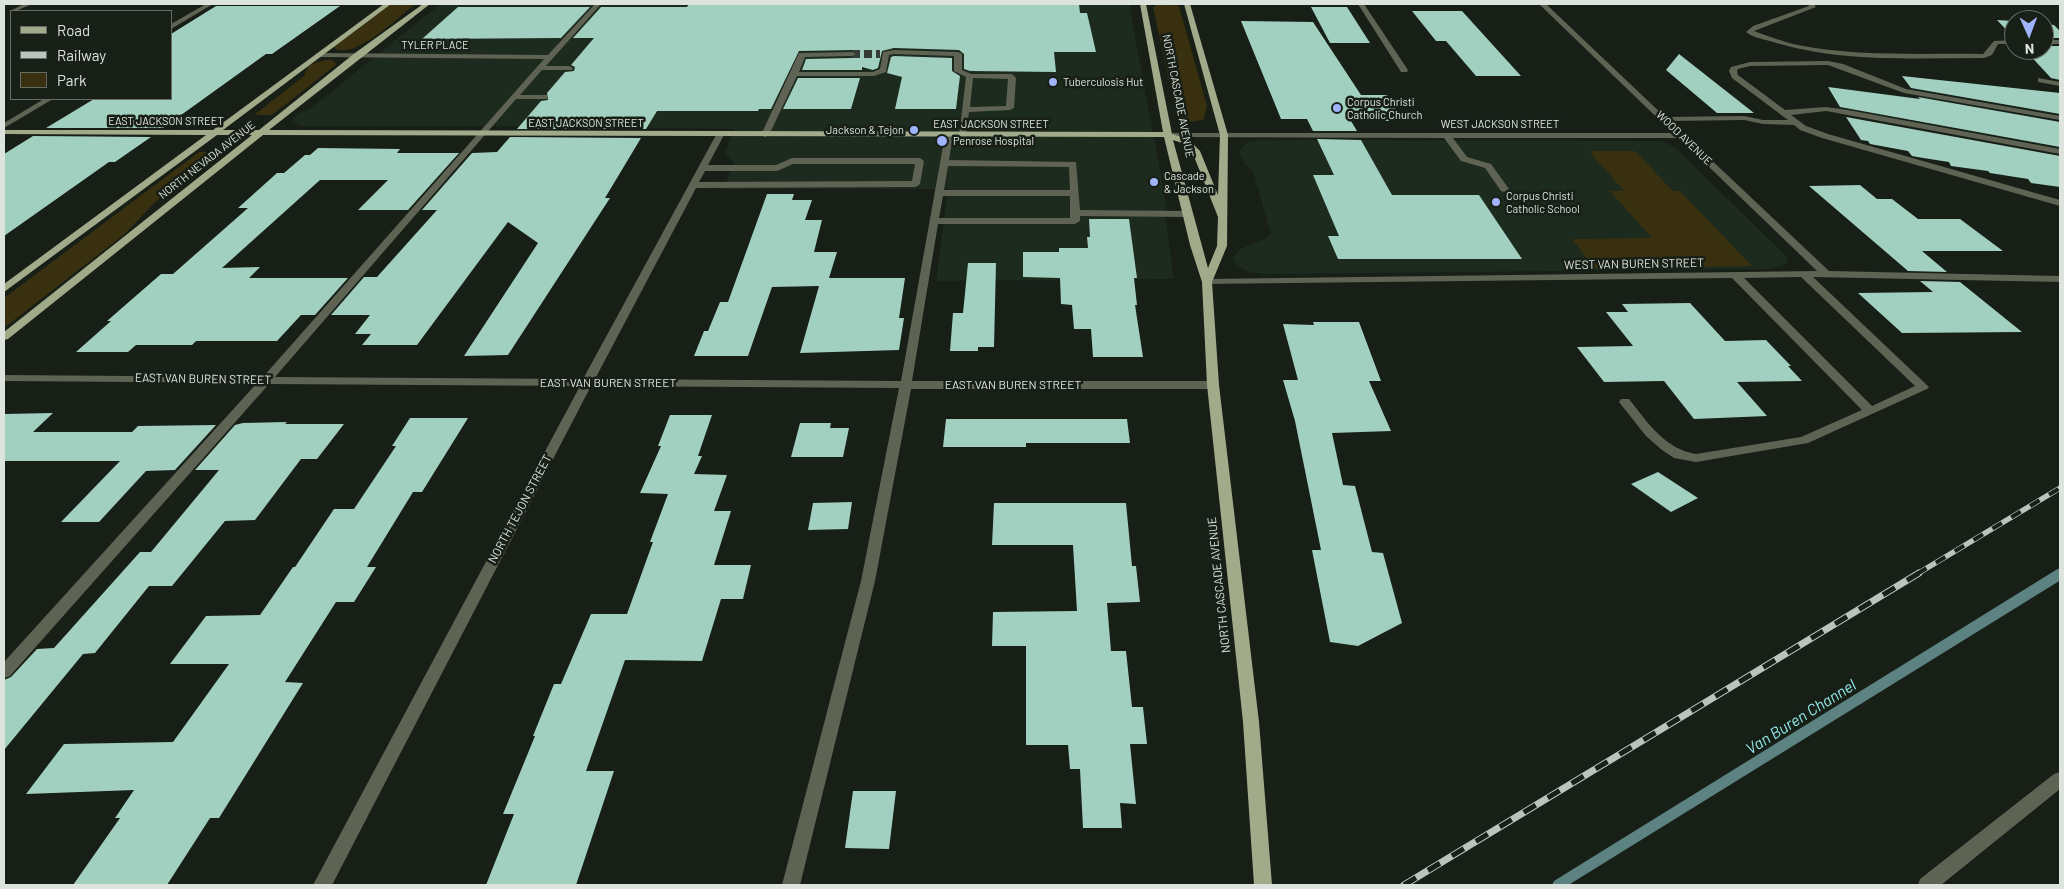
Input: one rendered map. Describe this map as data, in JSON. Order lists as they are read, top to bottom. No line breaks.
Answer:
{"streets":{"main road":["NORTH CASCADE AVENUE","EAST JACKSON STREET","NORTH NEVADA AVENUE"],"street":["TYLER PLACE","WEST JACKSON STREET","WOOD AVENUE","WEST VAN BUREN STREET","EAST VAN BUREN STREET","NORTH TEJON STREET"]},"crossings":[["TYLER PLACE","NORTH NEVADA AVENUE"],["NORTH CASCADE AVENUE","EAST JACKSON STREET"],["NORTH CASCADE AVENUE","WEST JACKSON STREET"],["NORTH CASCADE AVENUE","WEST VAN BUREN STREET"],["NORTH CASCADE AVENUE","EAST VAN BUREN STREET"],["EAST JACKSON STREET","WEST JACKSON STREET"],["EAST JACKSON STREET","NORTH NEVADA AVENUE"],["EAST JACKSON STREET","NORTH TEJON STREET"],["WEST JACKSON STREET","WOOD AVENUE"],["WOOD AVENUE","WEST VAN BUREN STREET"],["EAST VAN BUREN STREET","NORTH TEJON STREET"]],"water":["Van Buren Channel"],"places":["Tuberculosis Hut","Corpus Christi Catholic Church","Jackson & Tejon","Penrose Hospital","Cascade & Jackson","Corpus Christi Catholic School"],"legend":["Road","Railway","Park"],"north":"bottom"}
